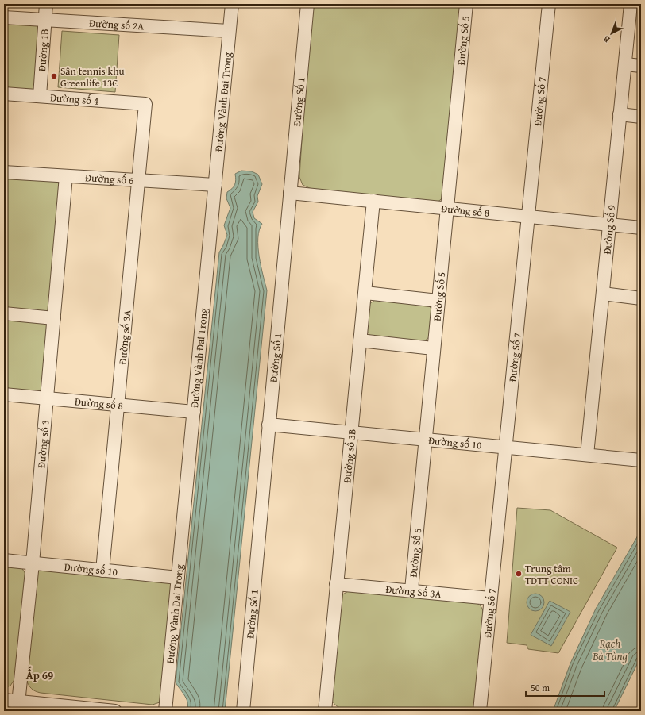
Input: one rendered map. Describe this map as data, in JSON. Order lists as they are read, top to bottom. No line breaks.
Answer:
{"streets":{"street":["Đường số 2A","Đường Số 5","Đường 1B","Đường số 4","Đường Vành Đai Trong","Đường Số 1","Đường Số 7","Đường số 6","Đường số 8","Đường Số 9","Đường số 3A","Đường số 10","Đường số 3","Đường số 3B","Đường Số 3A"]},"crossings":[["Đường số 2A","Đường 1B"],["Đường số 2A","Đường Vành Đai Trong"],["Đường Số 5","Đường số 8"],["Đường Số 5","Đường số 10"],["Đường Số 5","Đường Số 3A"],["Đường 1B","Đường số 4"],["Đường số 4","Đường số 3A"],["Đường Vành Đai Trong","Đường số 6"],["Đường Vành Đai Trong","Đường số 8"],["Đường Vành Đai Trong","Đường số 10"],["Đường Số 1","Đường số 8"],["Đường Số 1","Đường số 10"],["Đường Số 7","Đường số 8"],["Đường Số 7","Đường số 10"],["Đường Số 7","Đường Số 3A"],["Đường số 6","Đường số 3A"],["Đường số 6","Đường số 3"],["Đường số 8","Đường Số 9"],["Đường số 8","Đường số 3A"],["Đường số 8","Đường số 3"],["Đường số 8","Đường số 3B"],["Đường Số 9","Đường số 10"],["Đường số 3A","Đường số 10"],["Đường số 10","Đường số 3"],["Đường số 10","Đường số 3B"],["Đường số 3B","Đường Số 3A"]],"districts":["Ấp 69"],"water":["Rạch Bà Tàng"],"places":["Sân tennis khu Greenlife 13C","Trung tâm TDTT CONIC"],"scale_bar":"50 m","north":"bottom left"}
